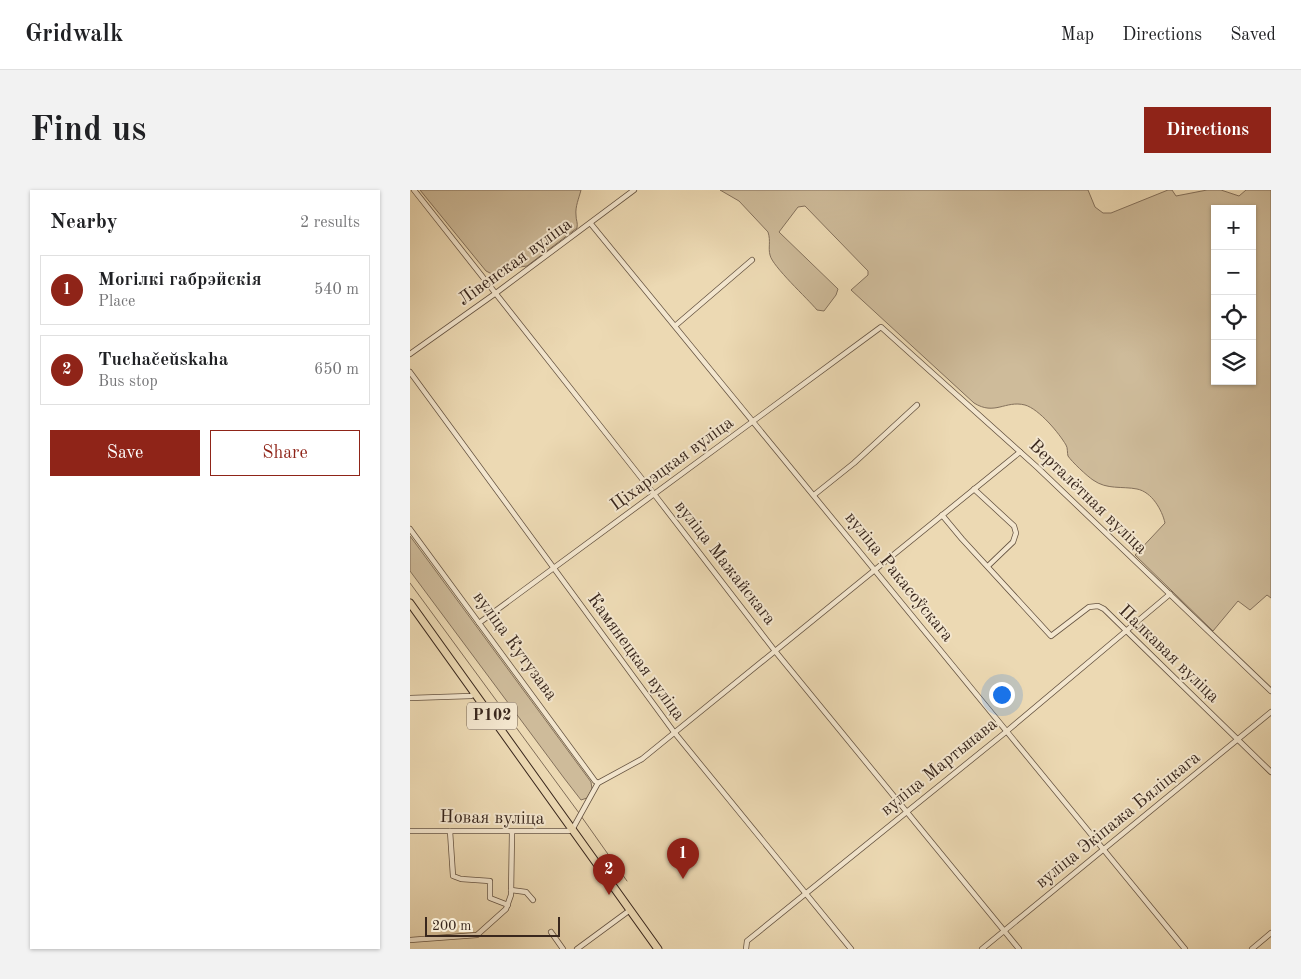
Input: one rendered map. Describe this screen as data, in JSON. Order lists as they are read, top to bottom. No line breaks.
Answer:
{"streets":{"main road":["Р102"],"street":["Лівенская вуліца","Ціхарэцкая вуліца","Верталётная вуліца","вуліца Мажайскага","вуліца Ракасоўскага","вуліца Кутузава","Палкавая вуліца","Камянецкая вуліца","вуліца Мартынава","Новая вуліца","вуліца Экіпажа Бяліцкага"]},"crossings":[["Лівенская вуліца","вуліца Мажайскага"],["Лівенская вуліца","вуліца Ракасоўскага"],["Ціхарэцкая вуліца","Верталётная вуліца"],["Ціхарэцкая вуліца","вуліца Мажайскага"],["Ціхарэцкая вуліца","вуліца Ракасоўскага"],["Ціхарэцкая вуліца","вуліца Кутузава"],["Ціхарэцкая вуліца","Камянецкая вуліца"],["Верталётная вуліца","вуліца Мартынава"],["вуліца Мажайскага","вуліца Мартынава"],["вуліца Мажайскага","вуліца Экіпажа Бяліцкага"],["вуліца Ракасоўскага","вуліца Мартынава"],["вуліца Ракасоўскага","вуліца Экіпажа Бяліцкага"],["Палкавая вуліца","вуліца Мартынава"],["Палкавая вуліца","вуліца Экіпажа Бяліцкага"],["Камянецкая вуліца","вуліца Мартынава"],["Р102","Новая вуліца"]],"scale_bar":"200 m","page":{"header":"Gridwalk","nav":["Map","Directions","Saved"],"buttons":["Directions",["Save","Share"]],"title":"Find us","heading":["Nearby","2 results"],"map_buttons":["+","−"],"list":[{"mark":"1","name":"Могілкі габрэйскія","note":"Place","value":"540 m"},{"mark":"2","name":"Tuchačeŭskaha","note":"Bus stop","value":"650 m"}],"pins":["1","2"],"scale":"200 m"}}
